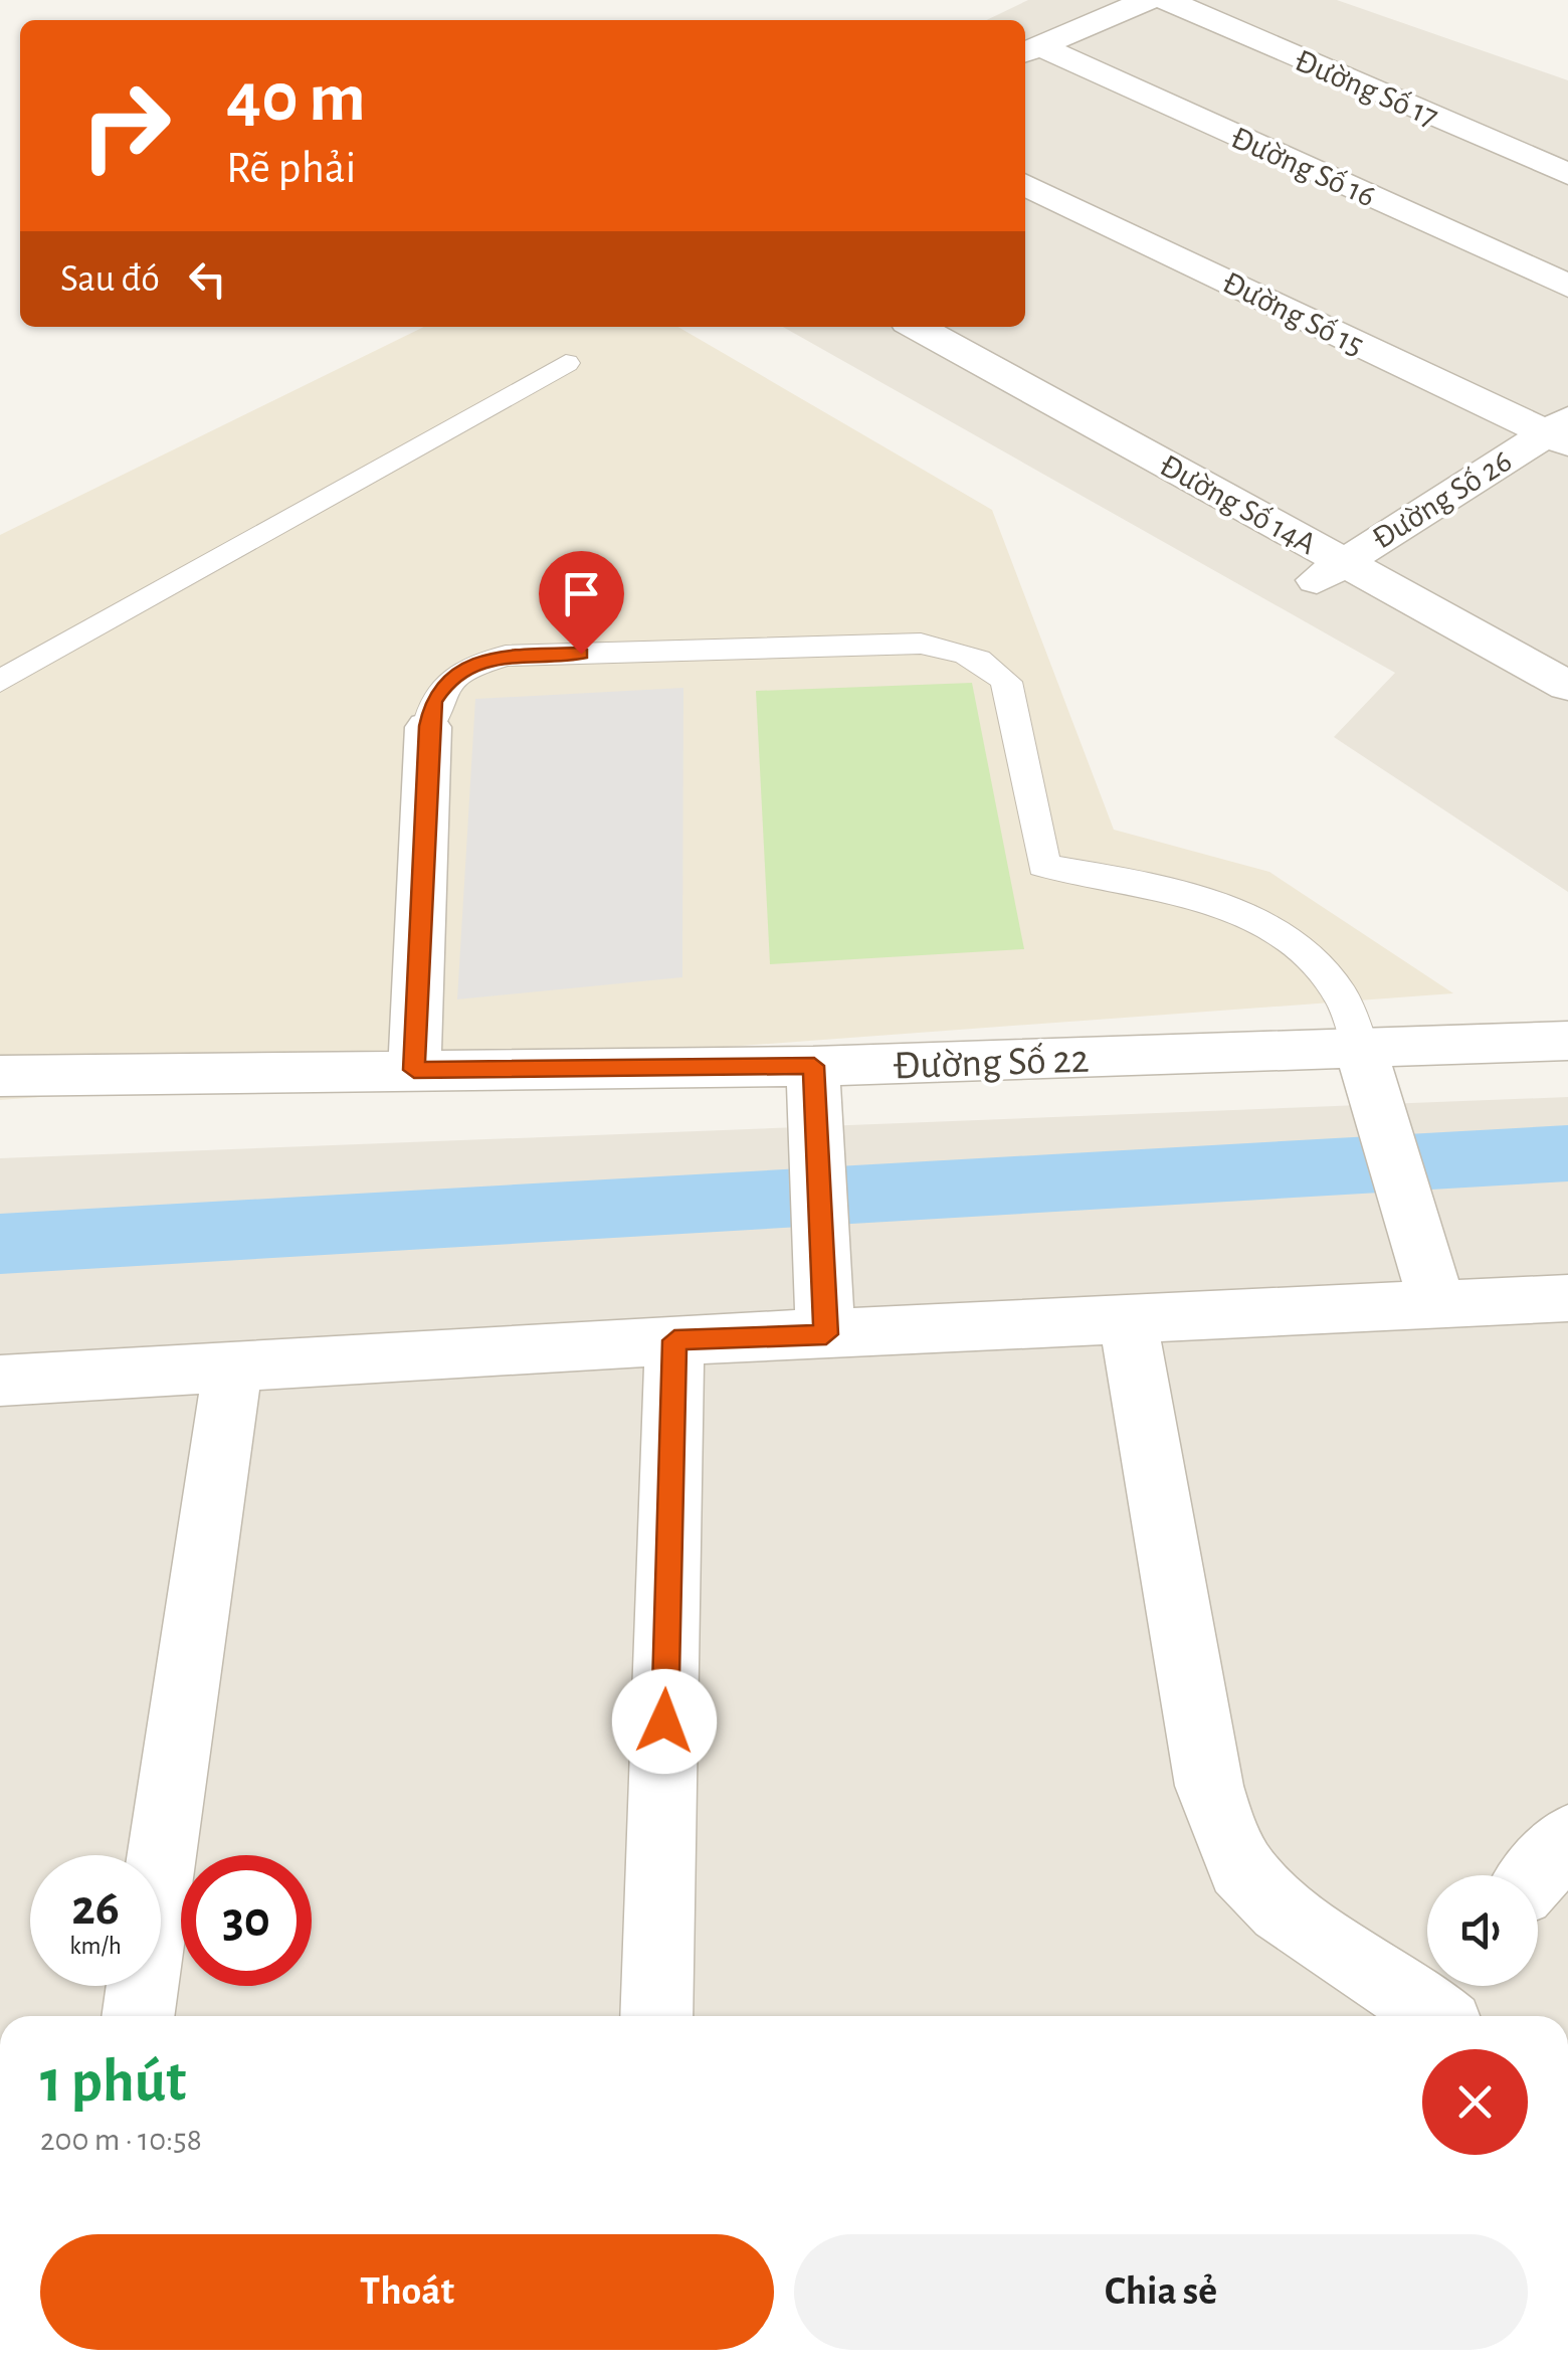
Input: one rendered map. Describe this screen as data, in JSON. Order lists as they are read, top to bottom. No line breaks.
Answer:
{"streets":{"street":["Đường Số 17","Đường Số 16","Đường Số 15","Đường Số 26","Đường Số 14A","Đường Số 22"]},"crossings":[["Đường Số 15","Đường Số 26"],["Đường Số 26","Đường Số 14A"]],"page":{"turn":["40 m","Rẽ phải"],"then":"Sau đó","speed":"26 km/h","limit":"30","heading":["1 phút","200 m · 10:58"],"buttons":["Thoát","Chia sẻ"]}}
